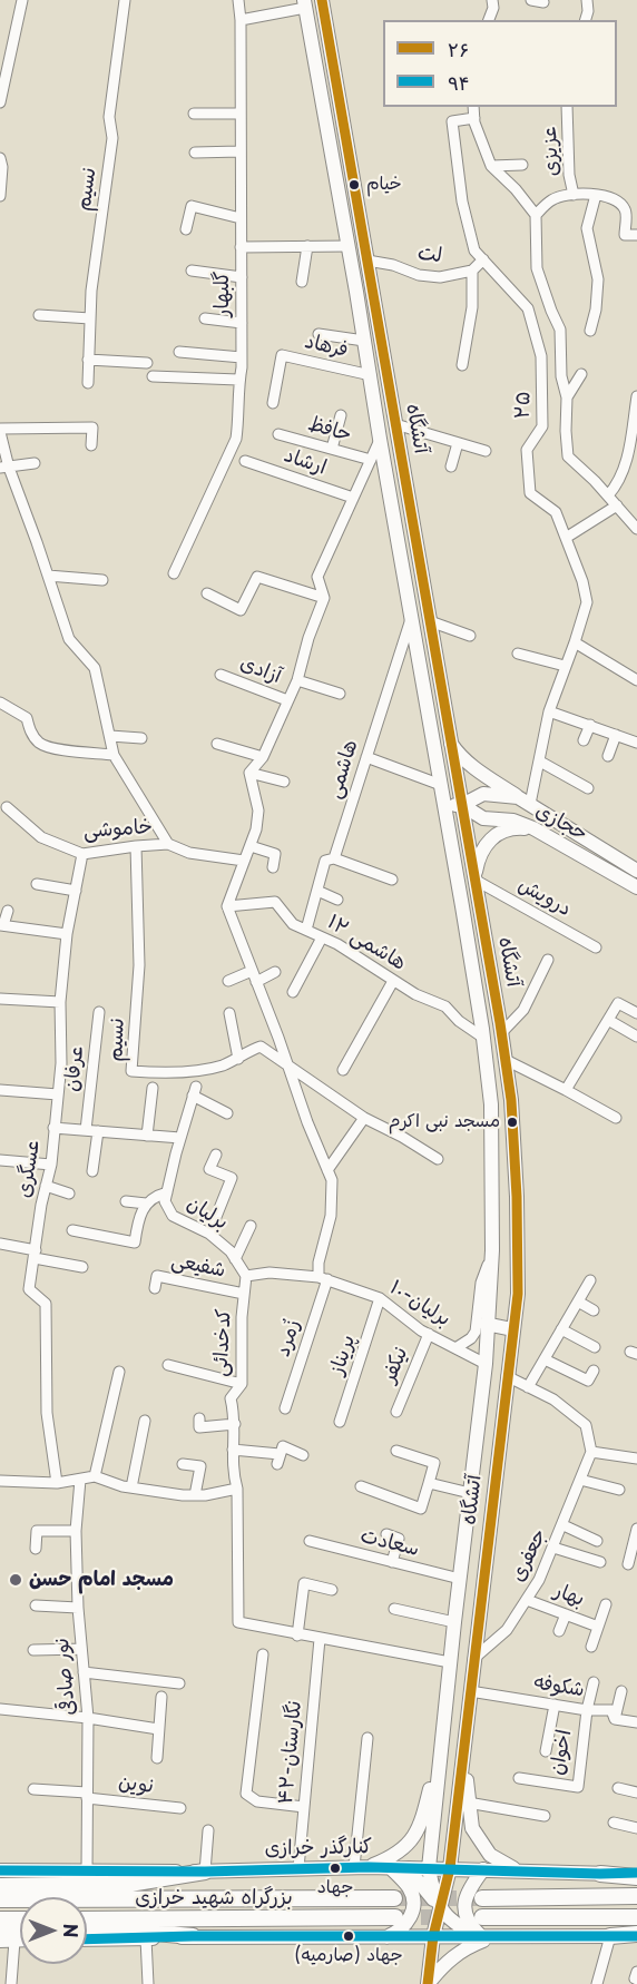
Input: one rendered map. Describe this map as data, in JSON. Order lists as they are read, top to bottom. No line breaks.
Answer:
{"streets":{"highway":["بزرگراه شهید خرازی"],"main road":["آتشگاه","حجازی","کنارگذر خرازی"],"street":["عزیزی","نسیم","لت","گلبهار","فرهاد","۲۵","حافظ","ارشاد","آزادی","هاشمی","خاموشی","درویش","۱۲ هاشمی","عرفان","عسگری","برلیان","شفیعی","۱۰-برلیان","زُمرد","کدخدائی","پریناز","نیکفر","سعادت","جعفری","بهار","نور صادقی","شکوفه","۴۲-نگارستان","اخوان","نوین"]},"crossings":[["نسیم","خاموشی"],["نسیم","زُمرد"],["لت","آتشگاه"],["فرهاد","آتشگاه"],["۲۵","حجازی"],["آتشگاه","هاشمی"],["آتشگاه","حجازی"],["آتشگاه","درویش"],["آتشگاه","۱۲ هاشمی"],["آتشگاه","سعادت"],["آتشگاه","جعفری"],["آتشگاه","شکوفه"],["آتشگاه","کنارگذر خرازی"],["هاشمی","۱۲ هاشمی"],["خاموشی","عسگری"],["۱۲ هاشمی","زُمرد"],["برلیان","۱۰-برلیان"],["برلیان","کدخدائی"],["شفیعی","کدخدائی"],["۱۰-برلیان","زُمرد"],["۱۰-برلیان","کدخدائی"],["۱۰-برلیان","پریناز"],["۱۰-برلیان","نیکفر"],["جعفری","بهار"],["نور صادقی","نوین"],["نور صادقی","کنارگذر خرازی"],["شکوفه","اخوان"],["۴۲-نگارستان","کنارگذر خرازی"]],"places":["خیام","مسجد نبی اکرم","مسجد امام حسن","جهاد","جهاد (صارمیه)"],"lines":["transit line ۲۶","transit line ۹۴"],"legend":["۲۶","۹۴"],"north":"right"}
